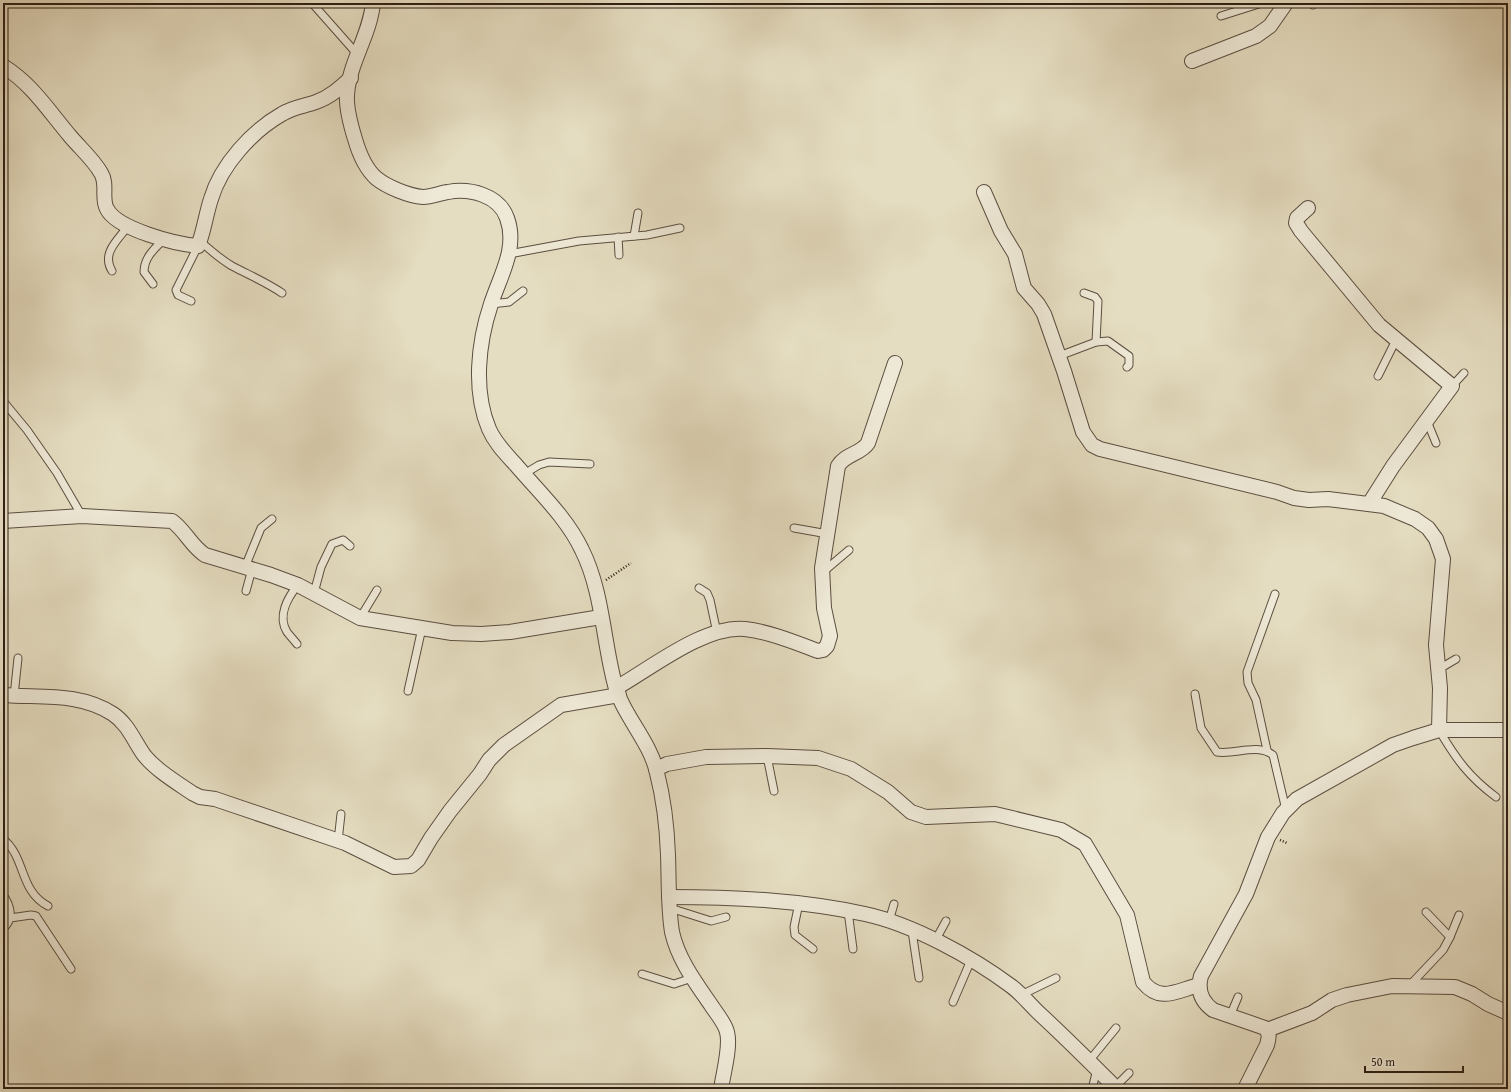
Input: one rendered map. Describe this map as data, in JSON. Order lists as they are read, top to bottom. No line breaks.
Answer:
{"scale_bar":"50 m"}
